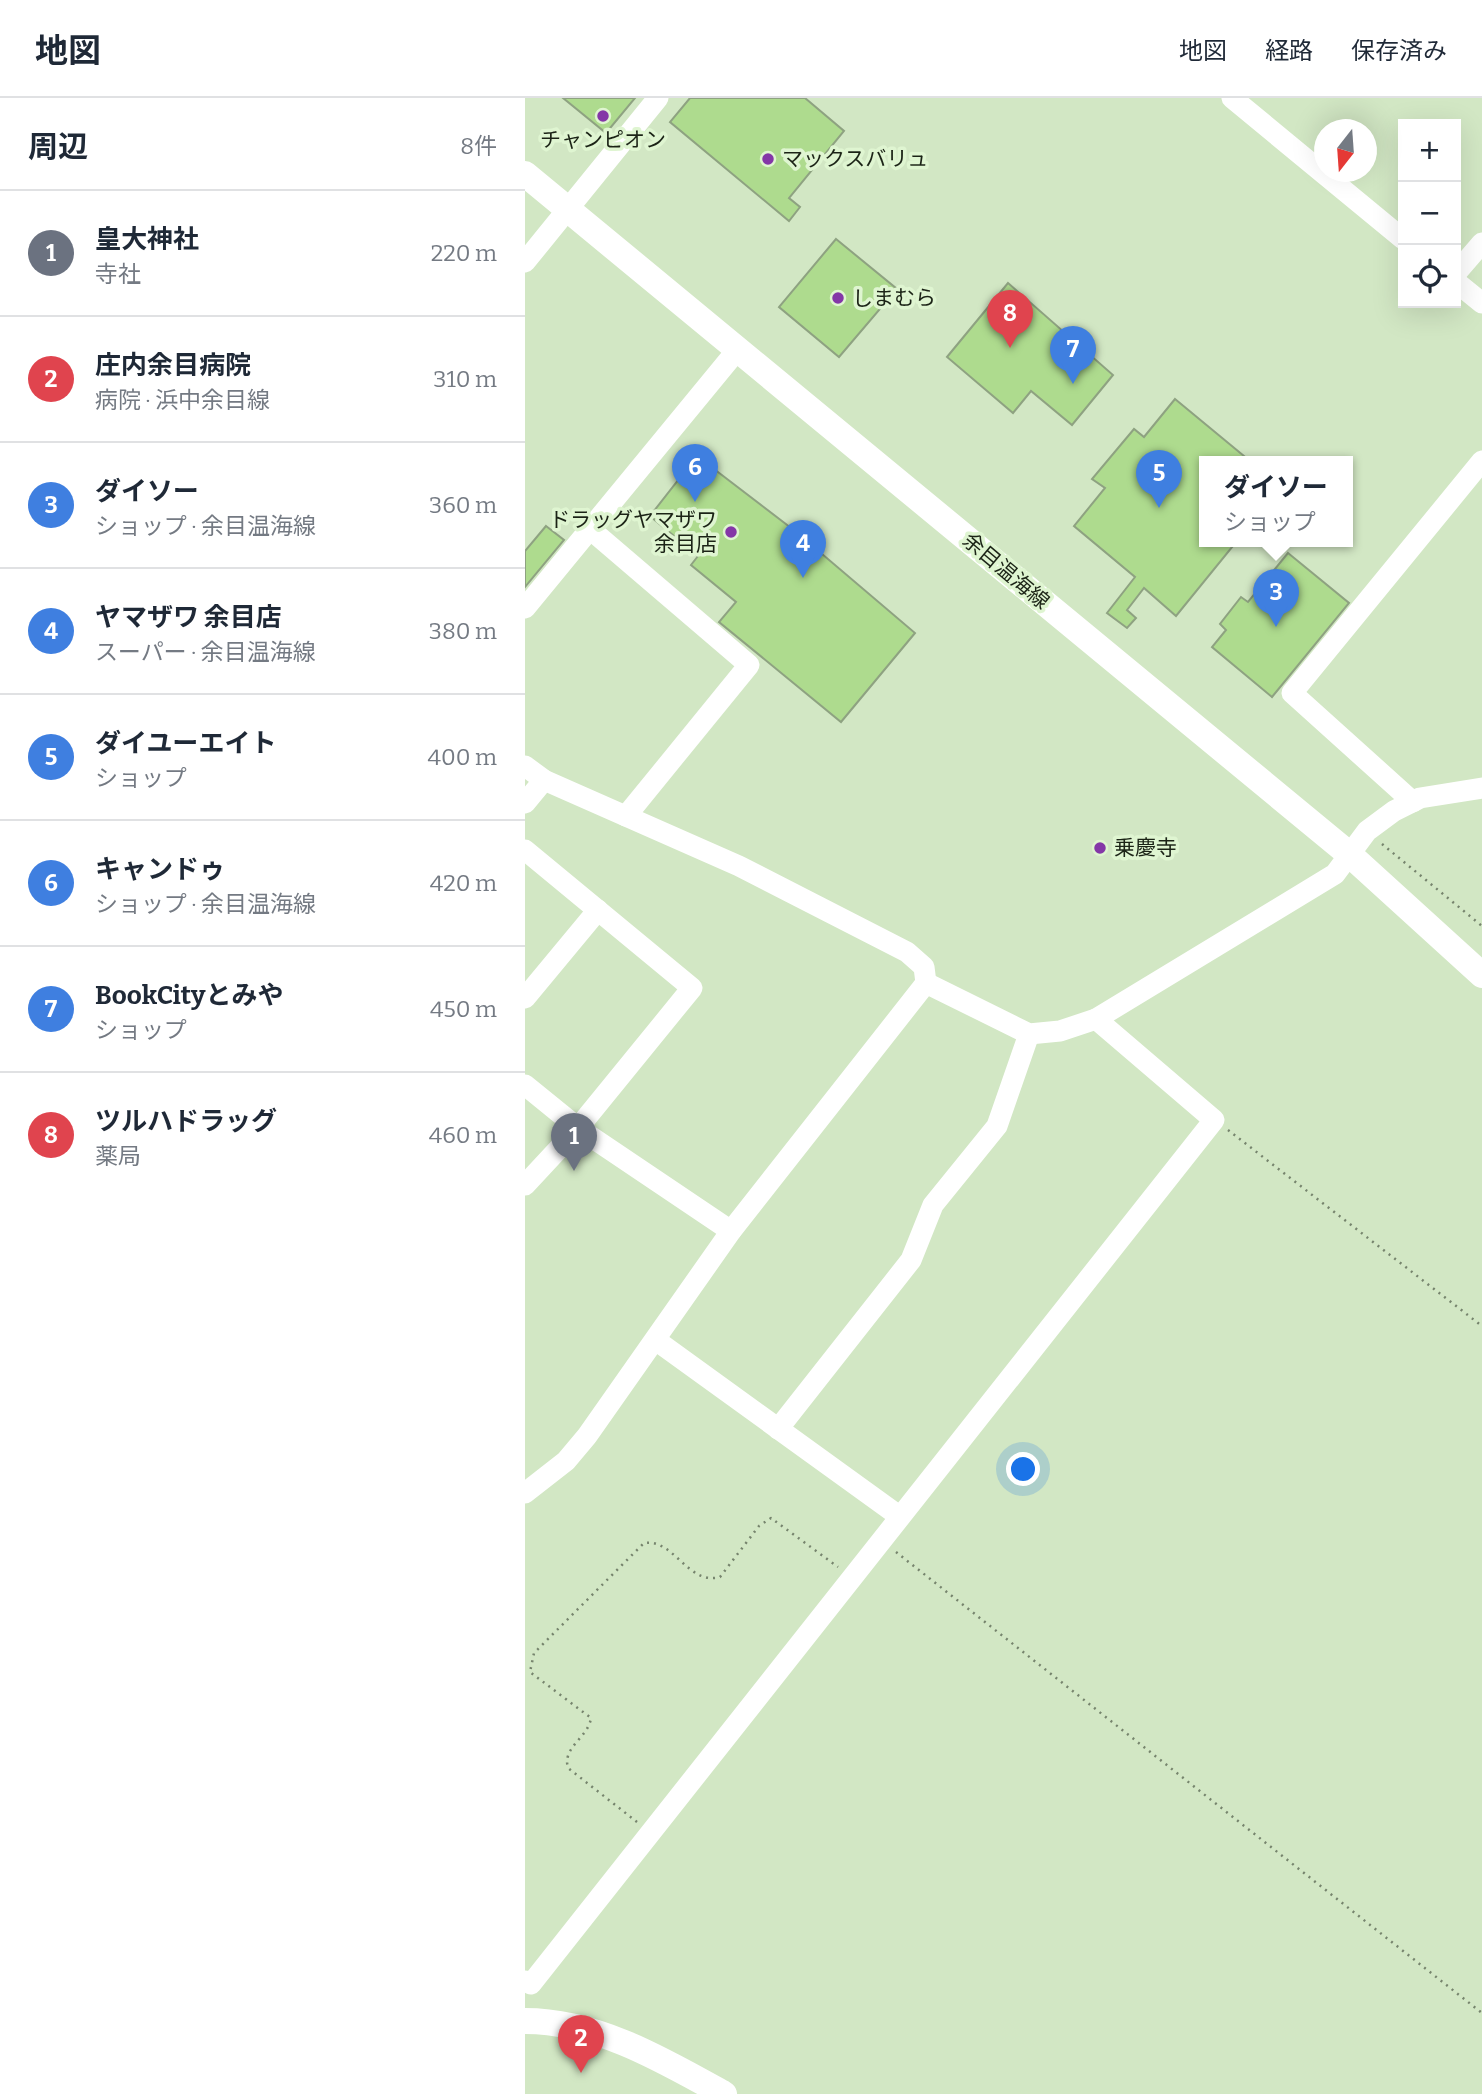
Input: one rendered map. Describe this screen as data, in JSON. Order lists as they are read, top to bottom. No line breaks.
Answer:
{"streets":{"main road":["余目温海線"]},"places":["チャンピオン","マックスバリュ","しまむら","ドラッグヤマザワ 余目店","乗慶寺"],"north":"bottom","page":{"header":"地図","nav":["地図","経路","保存済み"],"heading":["周辺","8件"],"map_buttons":["+","−"],"list":[{"mark":"1","name":"皇大神社","note":"寺社","value":"220 m"},{"mark":"2","name":"庄内余目病院","note":"病院 · 浜中余目線","value":"310 m"},{"mark":"3","name":"ダイソー","note":"ショップ · 余目温海線","value":"360 m"},{"mark":"4","name":"ヤマザワ 余目店","note":"スーパー · 余目温海線","value":"380 m"},{"mark":"5","name":"ダイユーエイト","note":"ショップ","value":"400 m"},{"mark":"6","name":"キャンドゥ","note":"ショップ · 余目温海線","value":"420 m"},{"mark":"7","name":"BookCityとみや","note":"ショップ","value":"450 m"},{"mark":"8","name":"ツルハドラッグ","note":"薬局","value":"460 m"}],"pins":["8","7","6","5","4","3","1","2"],"popup":["ダイソー","ショップ"]}}
